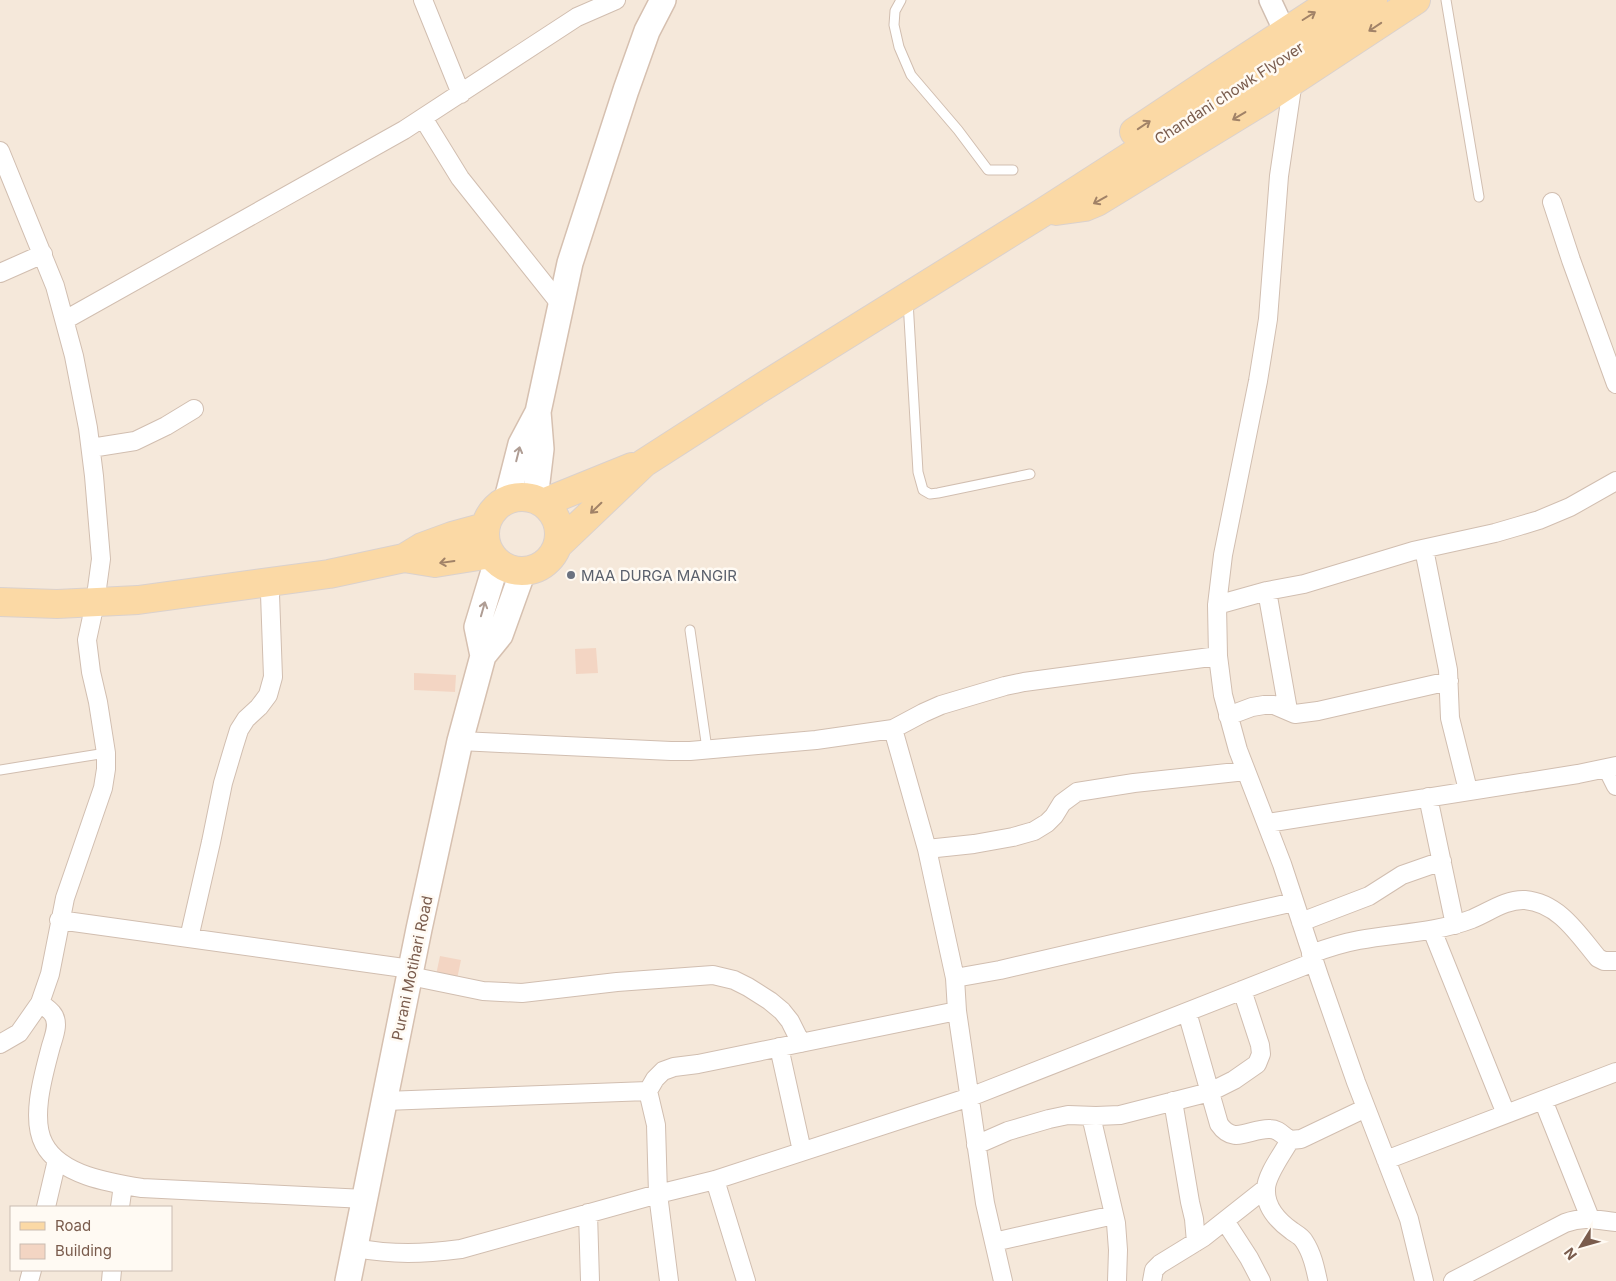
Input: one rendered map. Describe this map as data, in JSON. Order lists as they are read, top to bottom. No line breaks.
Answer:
{"streets":{"main road":["Chandani chowk Flyover","Purani Motihari Road"]},"places":["MAA DURGA MANGIR"],"legend":["Road","Building"],"north":"bottom left"}
